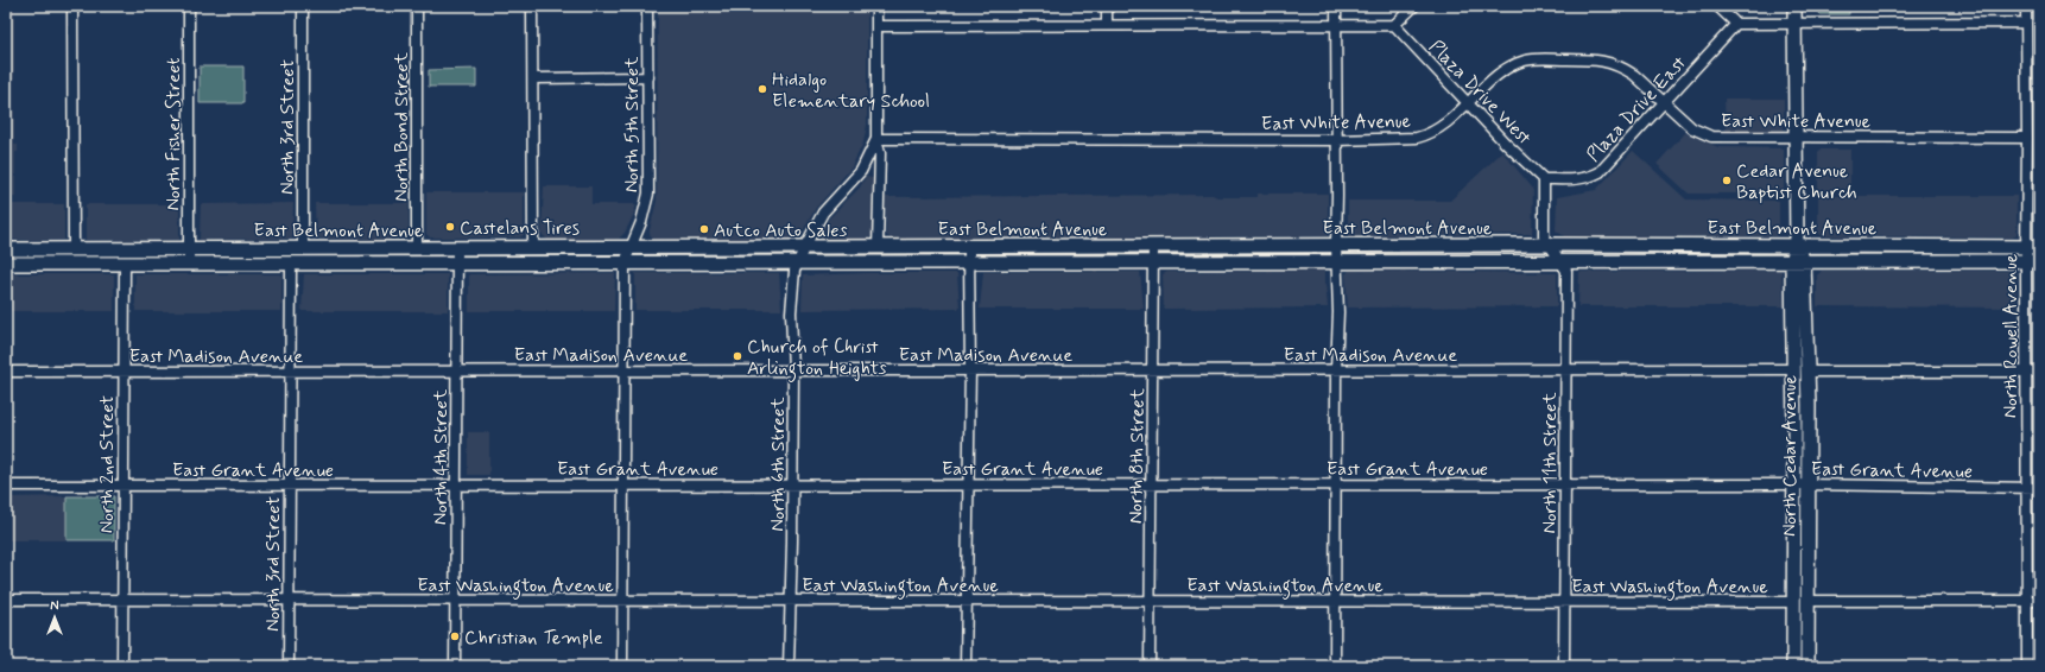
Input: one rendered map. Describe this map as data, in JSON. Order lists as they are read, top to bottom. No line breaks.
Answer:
{"streets":{"main road":["East Belmont Avenue","North Cedar Avenue"],"street":["Plaza Drive West","Plaza Drive East","East White Avenue","North 5th Street","North 3rd Street","North Bond Street","North Fisher Street","North Rowell Avenue","East Madison Avenue","North 8th Street","North 4th Street","North 11th Street","North 2nd Street","North 6th Street","East Grant Avenue","East Washington Avenue"]},"crossings":[["Plaza Drive West","Plaza Drive East"],["Plaza Drive West","East White Avenue"],["Plaza Drive East","East White Avenue"],["East White Avenue","North Rowell Avenue"],["East White Avenue","North Cedar Avenue"],["North 5th Street","East Belmont Avenue"],["North 5th Street","East Madison Avenue"],["North 5th Street","East Grant Avenue"],["North 5th Street","East Washington Avenue"],["North 3rd Street","East Belmont Avenue"],["North 3rd Street","East Madison Avenue"],["North 3rd Street","East Grant Avenue"],["North 3rd Street","East Washington Avenue"],["North Bond Street","East Belmont Avenue"],["North Fisher Street","East Belmont Avenue"],["East Belmont Avenue","North Rowell Avenue"],["East Belmont Avenue","North 8th Street"],["East Belmont Avenue","North Cedar Avenue"],["East Belmont Avenue","North 4th Street"],["East Belmont Avenue","North 11th Street"],["East Belmont Avenue","North 2nd Street"],["East Belmont Avenue","North 6th Street"],["North Rowell Avenue","East Madison Avenue"],["North Rowell Avenue","East Grant Avenue"],["East Madison Avenue","North 8th Street"],["East Madison Avenue","North Cedar Avenue"],["East Madison Avenue","North 4th Street"],["East Madison Avenue","North 11th Street"],["East Madison Avenue","North 2nd Street"],["East Madison Avenue","North 6th Street"],["North 8th Street","East Grant Avenue"],["North 8th Street","East Washington Avenue"],["North Cedar Avenue","East Grant Avenue"],["North Cedar Avenue","East Washington Avenue"],["North 4th Street","East Grant Avenue"],["North 4th Street","East Washington Avenue"],["North 11th Street","East Grant Avenue"],["North 11th Street","East Washington Avenue"],["North 2nd Street","East Grant Avenue"],["North 2nd Street","East Washington Avenue"],["North 6th Street","East Grant Avenue"],["North 6th Street","East Washington Avenue"]],"places":["Hidalgo Elementary School","Cedar Avenue Baptist Church","Castelans Tires","Autco Auto Sales","Church of Christ Arlington Heights","Christian Temple"],"north":"top"}
